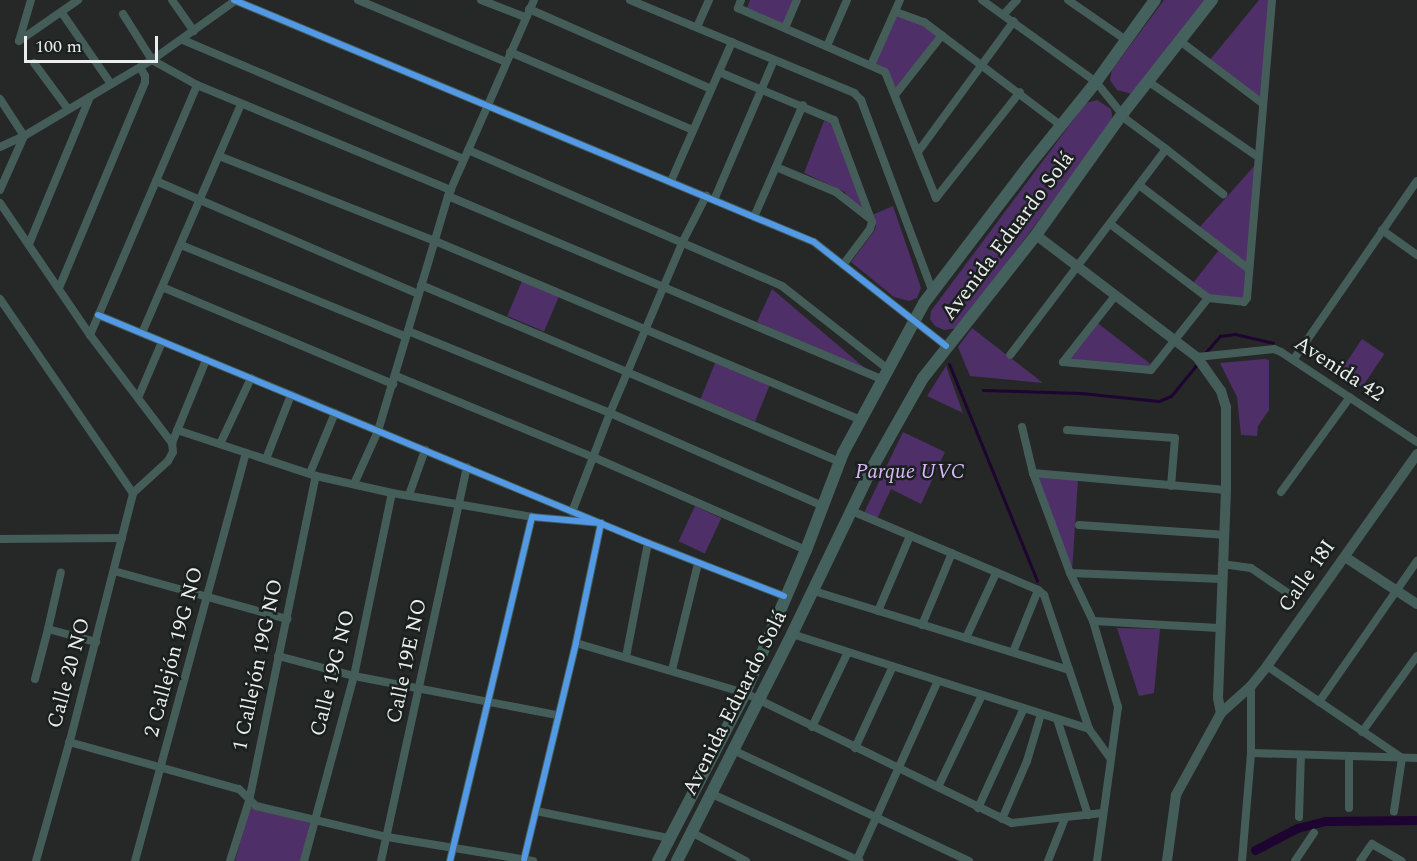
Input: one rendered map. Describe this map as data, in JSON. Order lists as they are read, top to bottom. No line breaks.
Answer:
{"streets":{"main road":["Avenida Eduardo Solá"],"street":["Avenida 42","Calle 18I","2 Callejón 19G NO","Calle 19E NO","1 Callejón 19G NO","Calle 20 NO","Calle 19G NO"]},"parks":["Parque UVC"],"scale_bar":"100 m"}
